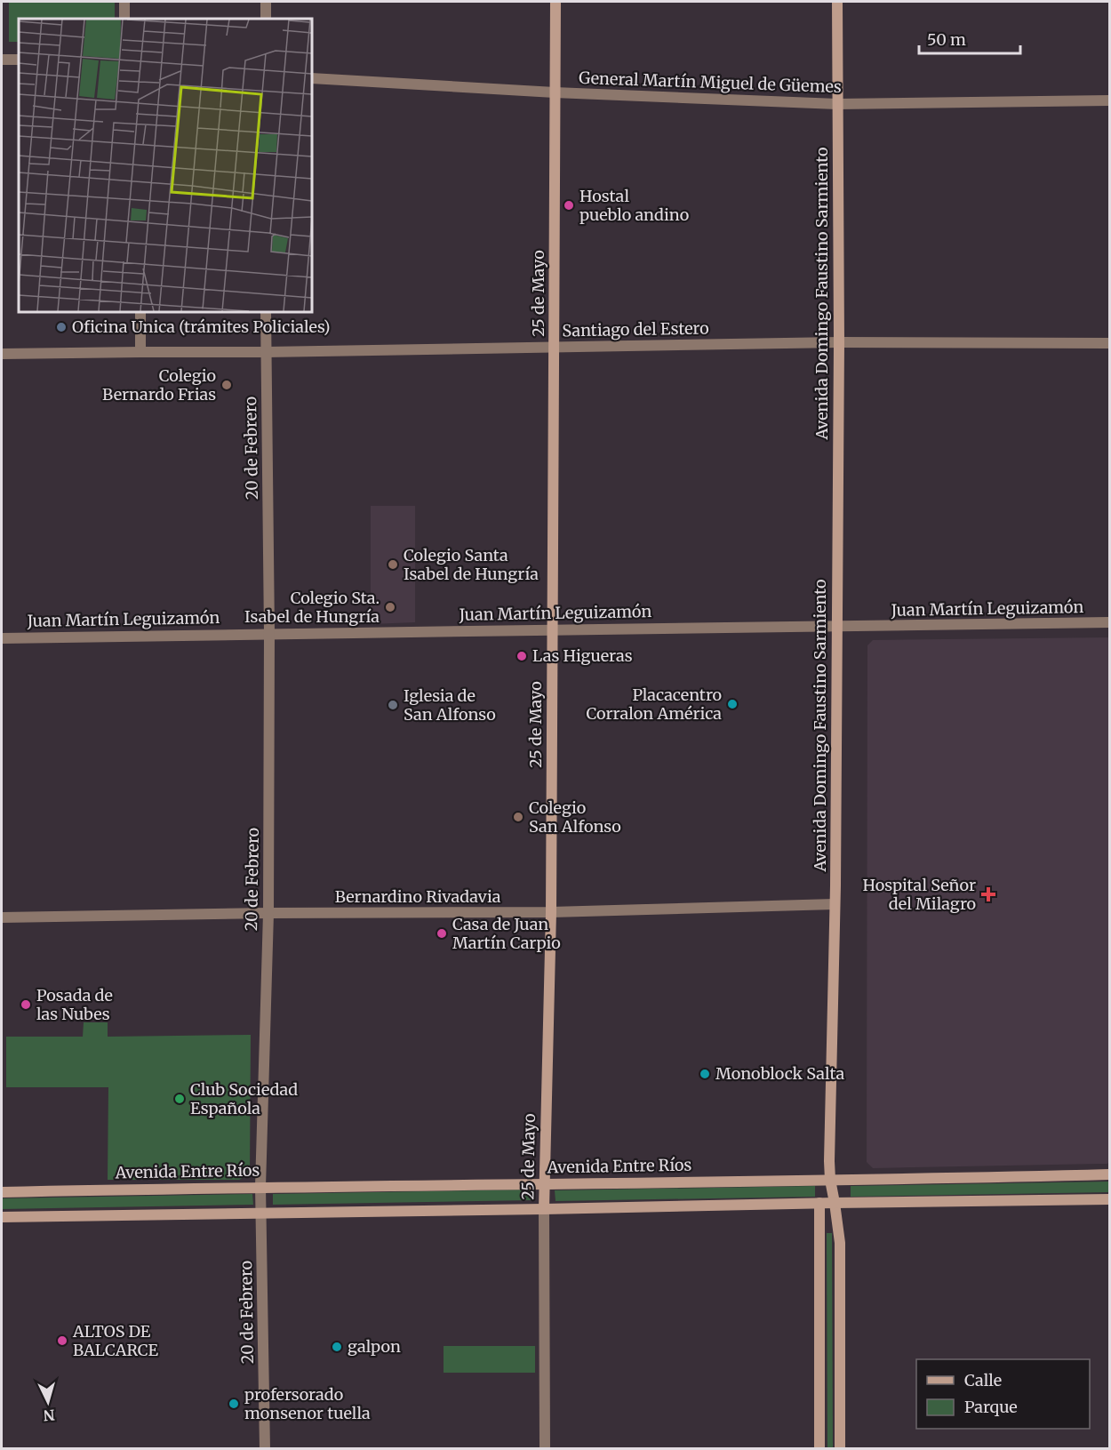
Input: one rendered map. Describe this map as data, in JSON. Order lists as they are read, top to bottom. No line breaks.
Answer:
{"streets":{"main road":["25 de Mayo","Avenida Domingo Faustino Sarmiento","Avenida Entre Ríos"],"street":["General Martín Miguel de Güemes","Santiago del Estero","20 de Febrero","Juan Martín Leguizamón","Bernardino Rivadavia"]},"crossings":[["General Martín Miguel de Güemes","25 de Mayo"],["General Martín Miguel de Güemes","Avenida Domingo Faustino Sarmiento"],["25 de Mayo","Santiago del Estero"],["25 de Mayo","Juan Martín Leguizamón"],["25 de Mayo","Bernardino Rivadavia"],["25 de Mayo","Avenida Entre Ríos"],["Avenida Domingo Faustino Sarmiento","Santiago del Estero"],["Avenida Domingo Faustino Sarmiento","Juan Martín Leguizamón"],["Avenida Domingo Faustino Sarmiento","Bernardino Rivadavia"],["Avenida Domingo Faustino Sarmiento","Avenida Entre Ríos"],["Santiago del Estero","20 de Febrero"],["20 de Febrero","Juan Martín Leguizamón"],["20 de Febrero","Bernardino Rivadavia"],["20 de Febrero","Avenida Entre Ríos"]],"places":{"other":["Hostal pueblo andino","Oficina Unica (trámites Policiales)","Colegio Bernardo Frias","Colegio Santa Isabel de Hungría","Colegio Sta. Isabel de Hungría","Las Higueras","Placacentro Corralon América","Iglesia de San Alfonso","Colegio San Alfonso","Casa de Juan Martín Carpio","Posada de las Nubes","Monoblock Salta","Club Sociedad Española","ALTOS DE BALCARCE","galpon","profersorado monsenor tuella"],"health":["Hospital Señor del Milagro"]},"legend":["Calle","Parque"],"scale_bar":"50 m","north":"bottom"}
